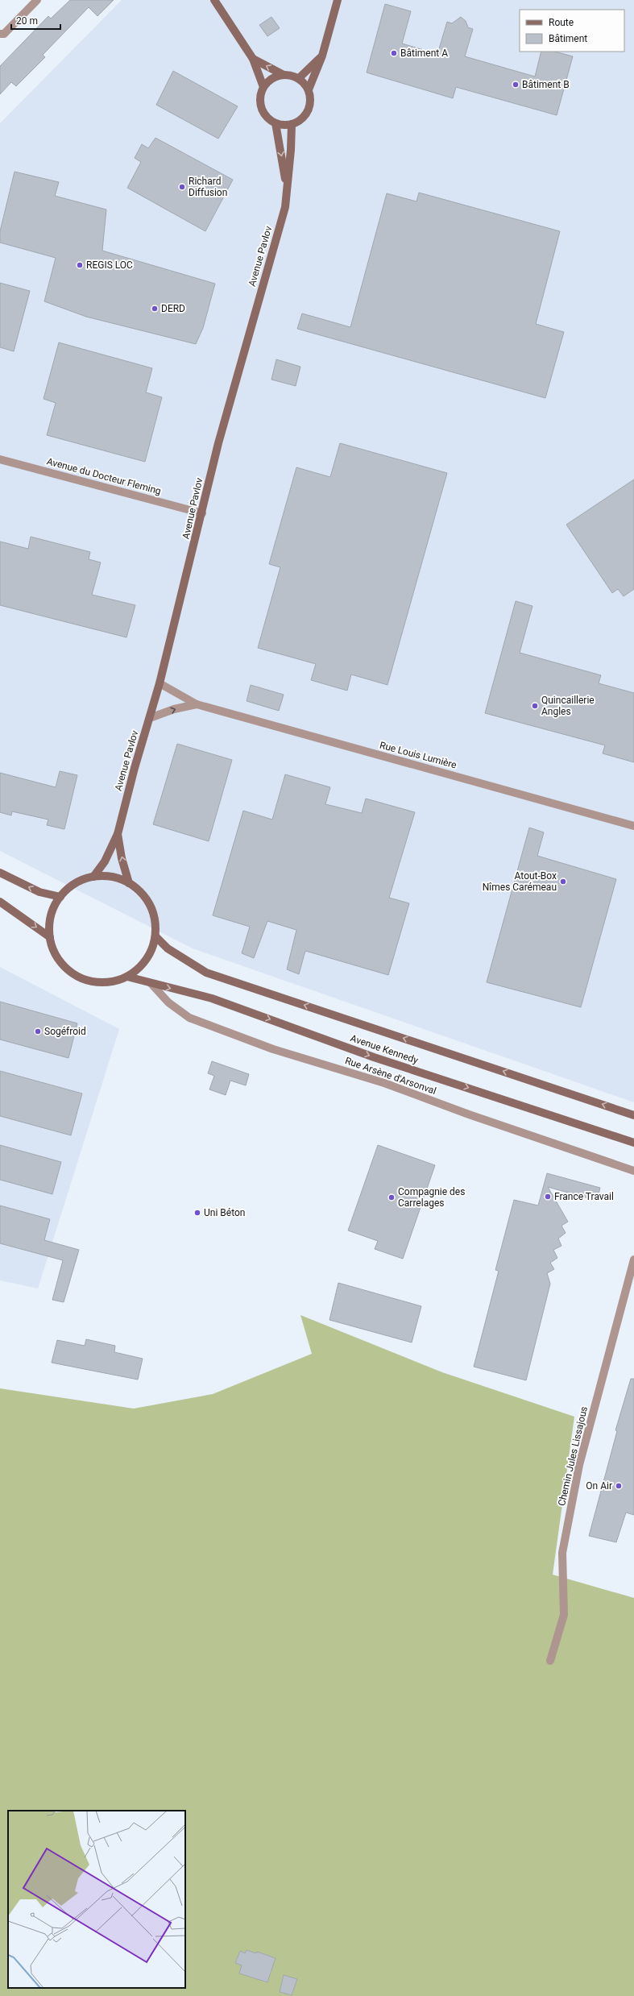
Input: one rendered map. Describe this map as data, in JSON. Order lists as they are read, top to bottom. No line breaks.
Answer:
{"streets":{"main road":["Avenue Pavlov","Avenue Kennedy"],"street":["Avenue du Docteur Fleming","Rue Louis Lumière","Rue Arsène d'Arsonval","Chemin Jules Lissajous"]},"crossings":[["Avenue Pavlov","Avenue du Docteur Fleming"],["Avenue Pavlov","Rue Louis Lumière"],["Avenue Pavlov","Avenue Kennedy"],["Avenue Kennedy","Rue Arsène d'Arsonval"]],"places":["Bâtiment A","Bâtiment B","Richard Diffusion","REGIS LOC","DERD","Quincaillerie Angles","Atout-Box Nîmes Carémeau","Sogéfroid","France Travail","Compagnie des Carrelages","Uni Béton","On Air"],"legend":["Route","Bâtiment"],"scale_bar":"20 m"}
